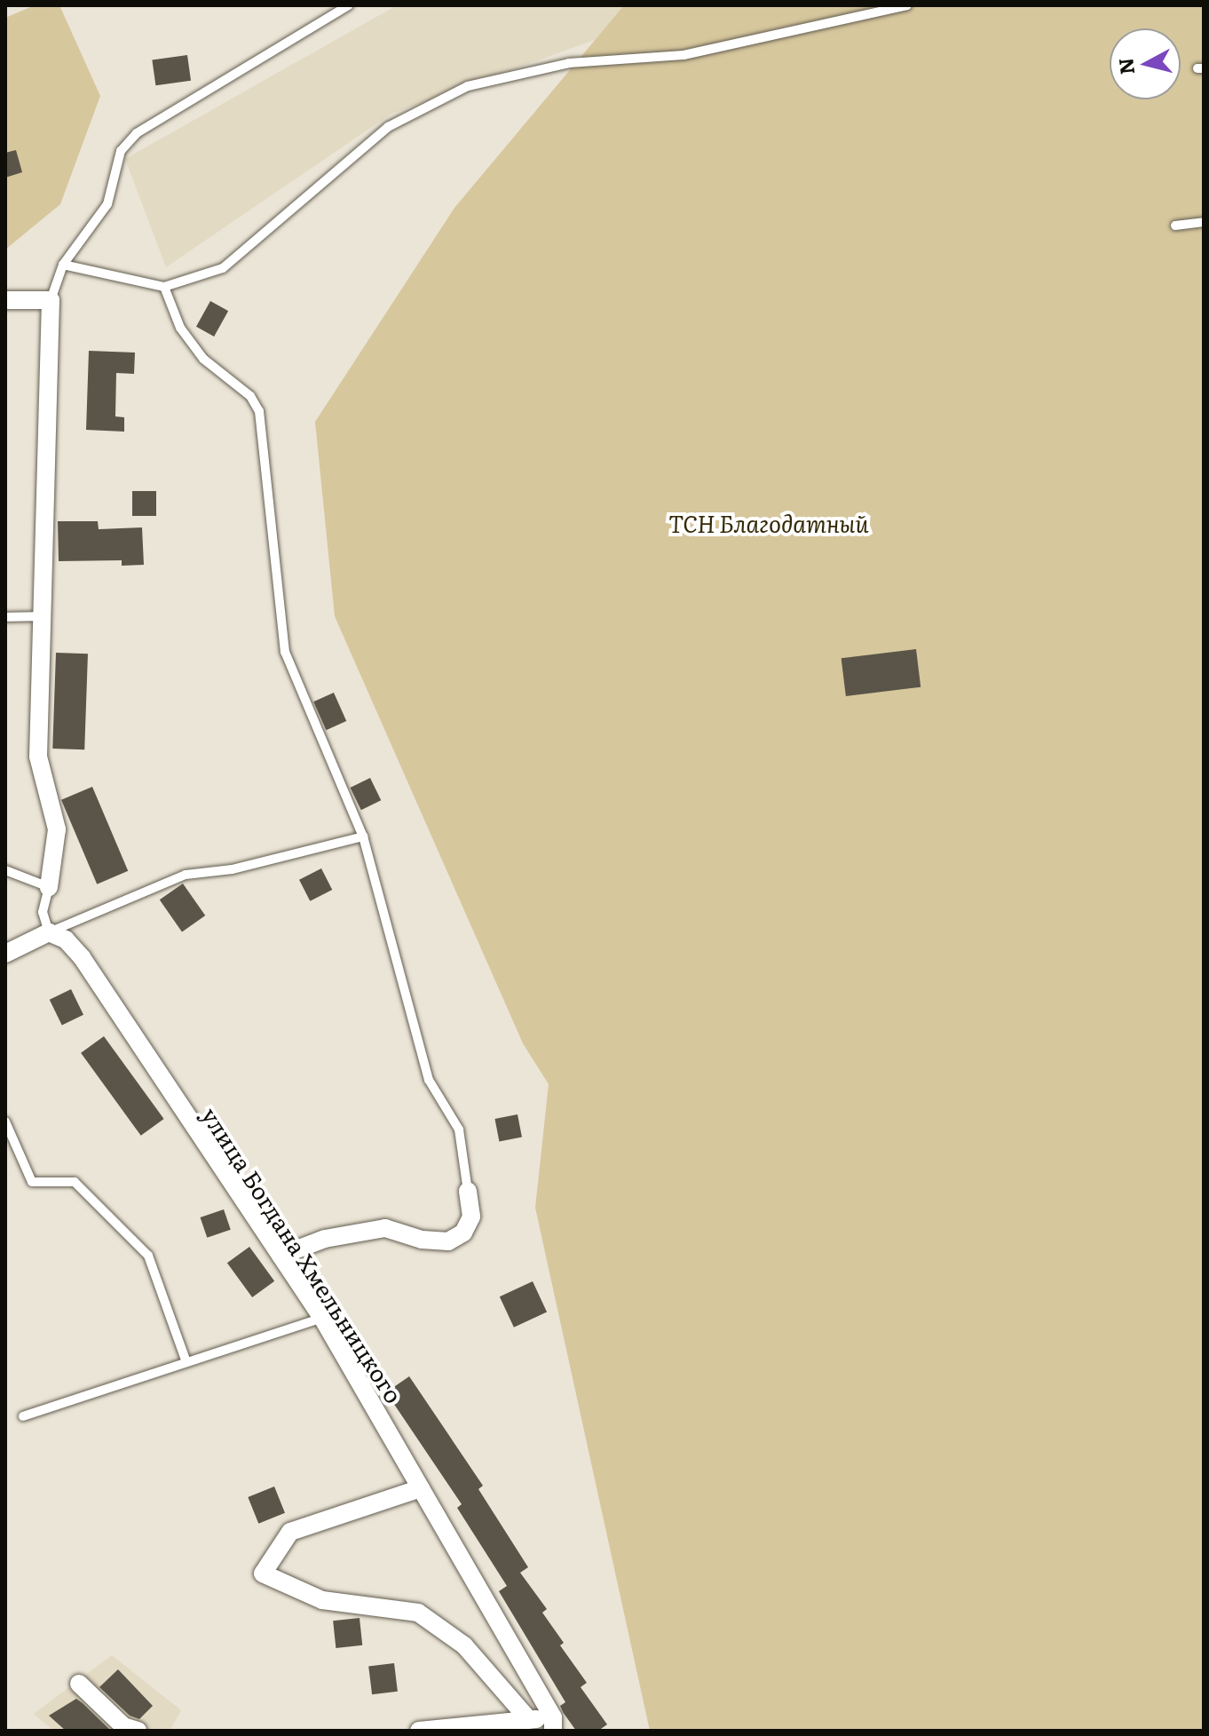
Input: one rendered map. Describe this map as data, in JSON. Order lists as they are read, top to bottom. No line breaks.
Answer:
{"streets":{"street":["улица Богдана Хмельницкого"]},"parks":["ТСН Благодатный"],"north":"left"}
